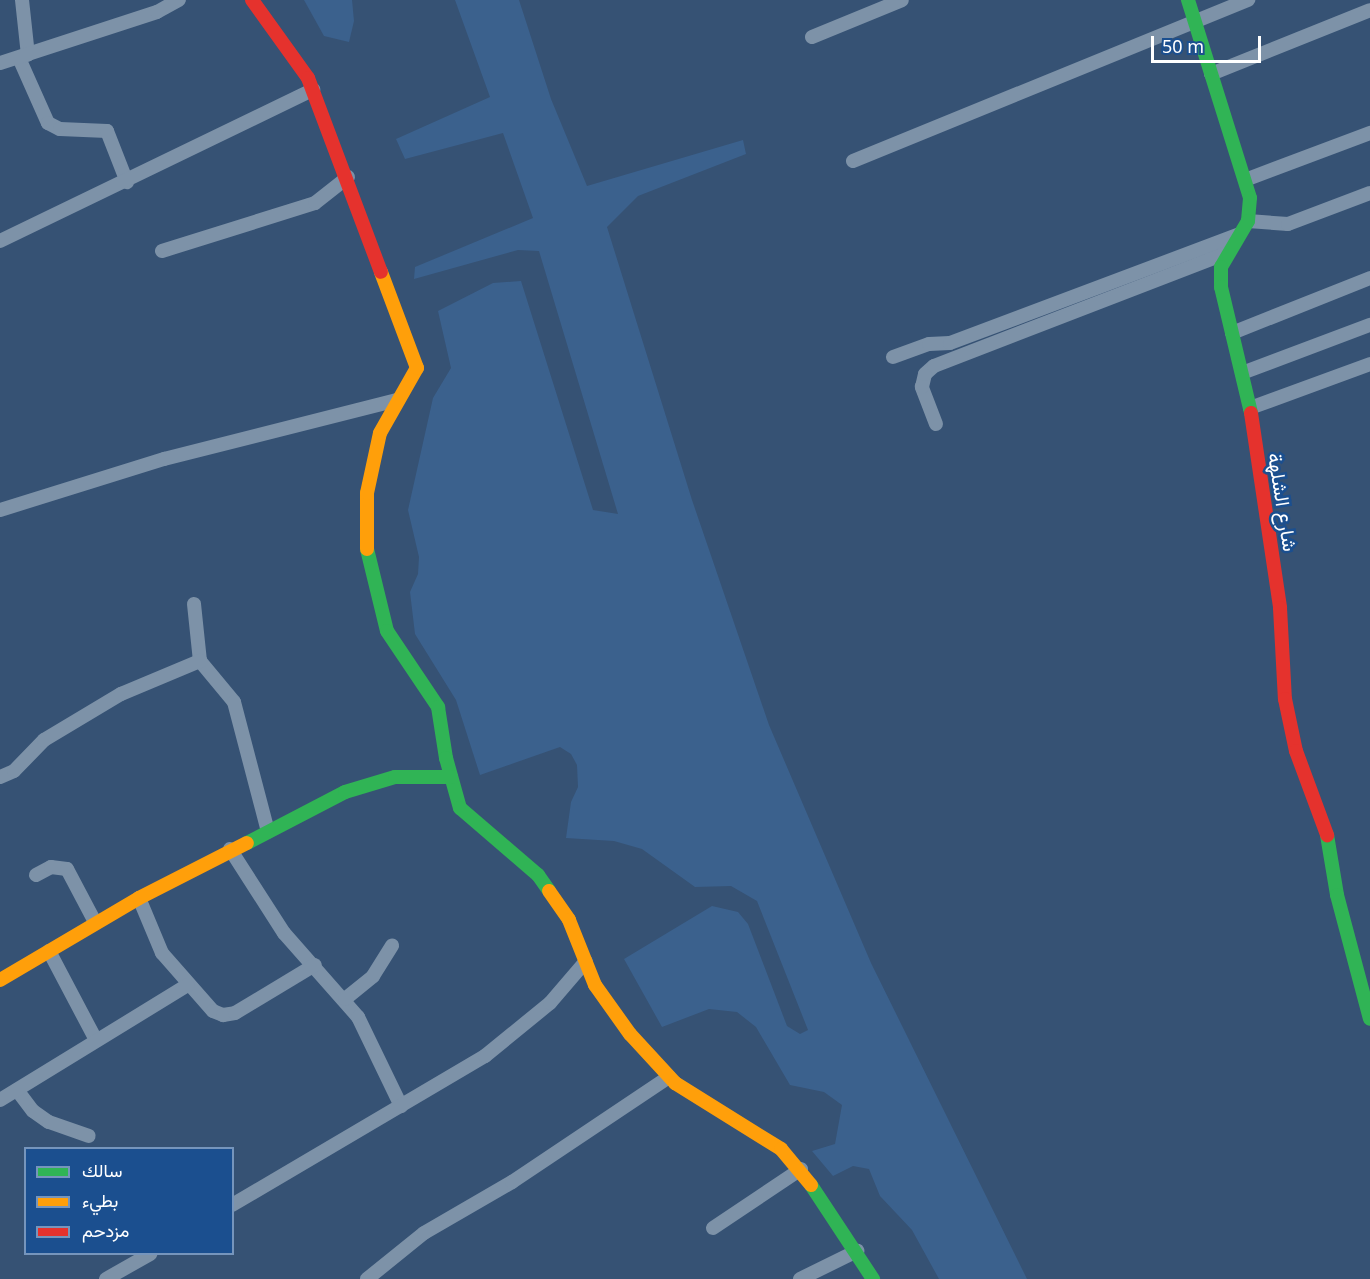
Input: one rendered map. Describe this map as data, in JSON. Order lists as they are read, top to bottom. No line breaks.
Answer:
{"streets":{"street":["شارع الشلهة"]},"legend":["سالك","بطيء","مزدحم"],"scale_bar":"50 m"}
